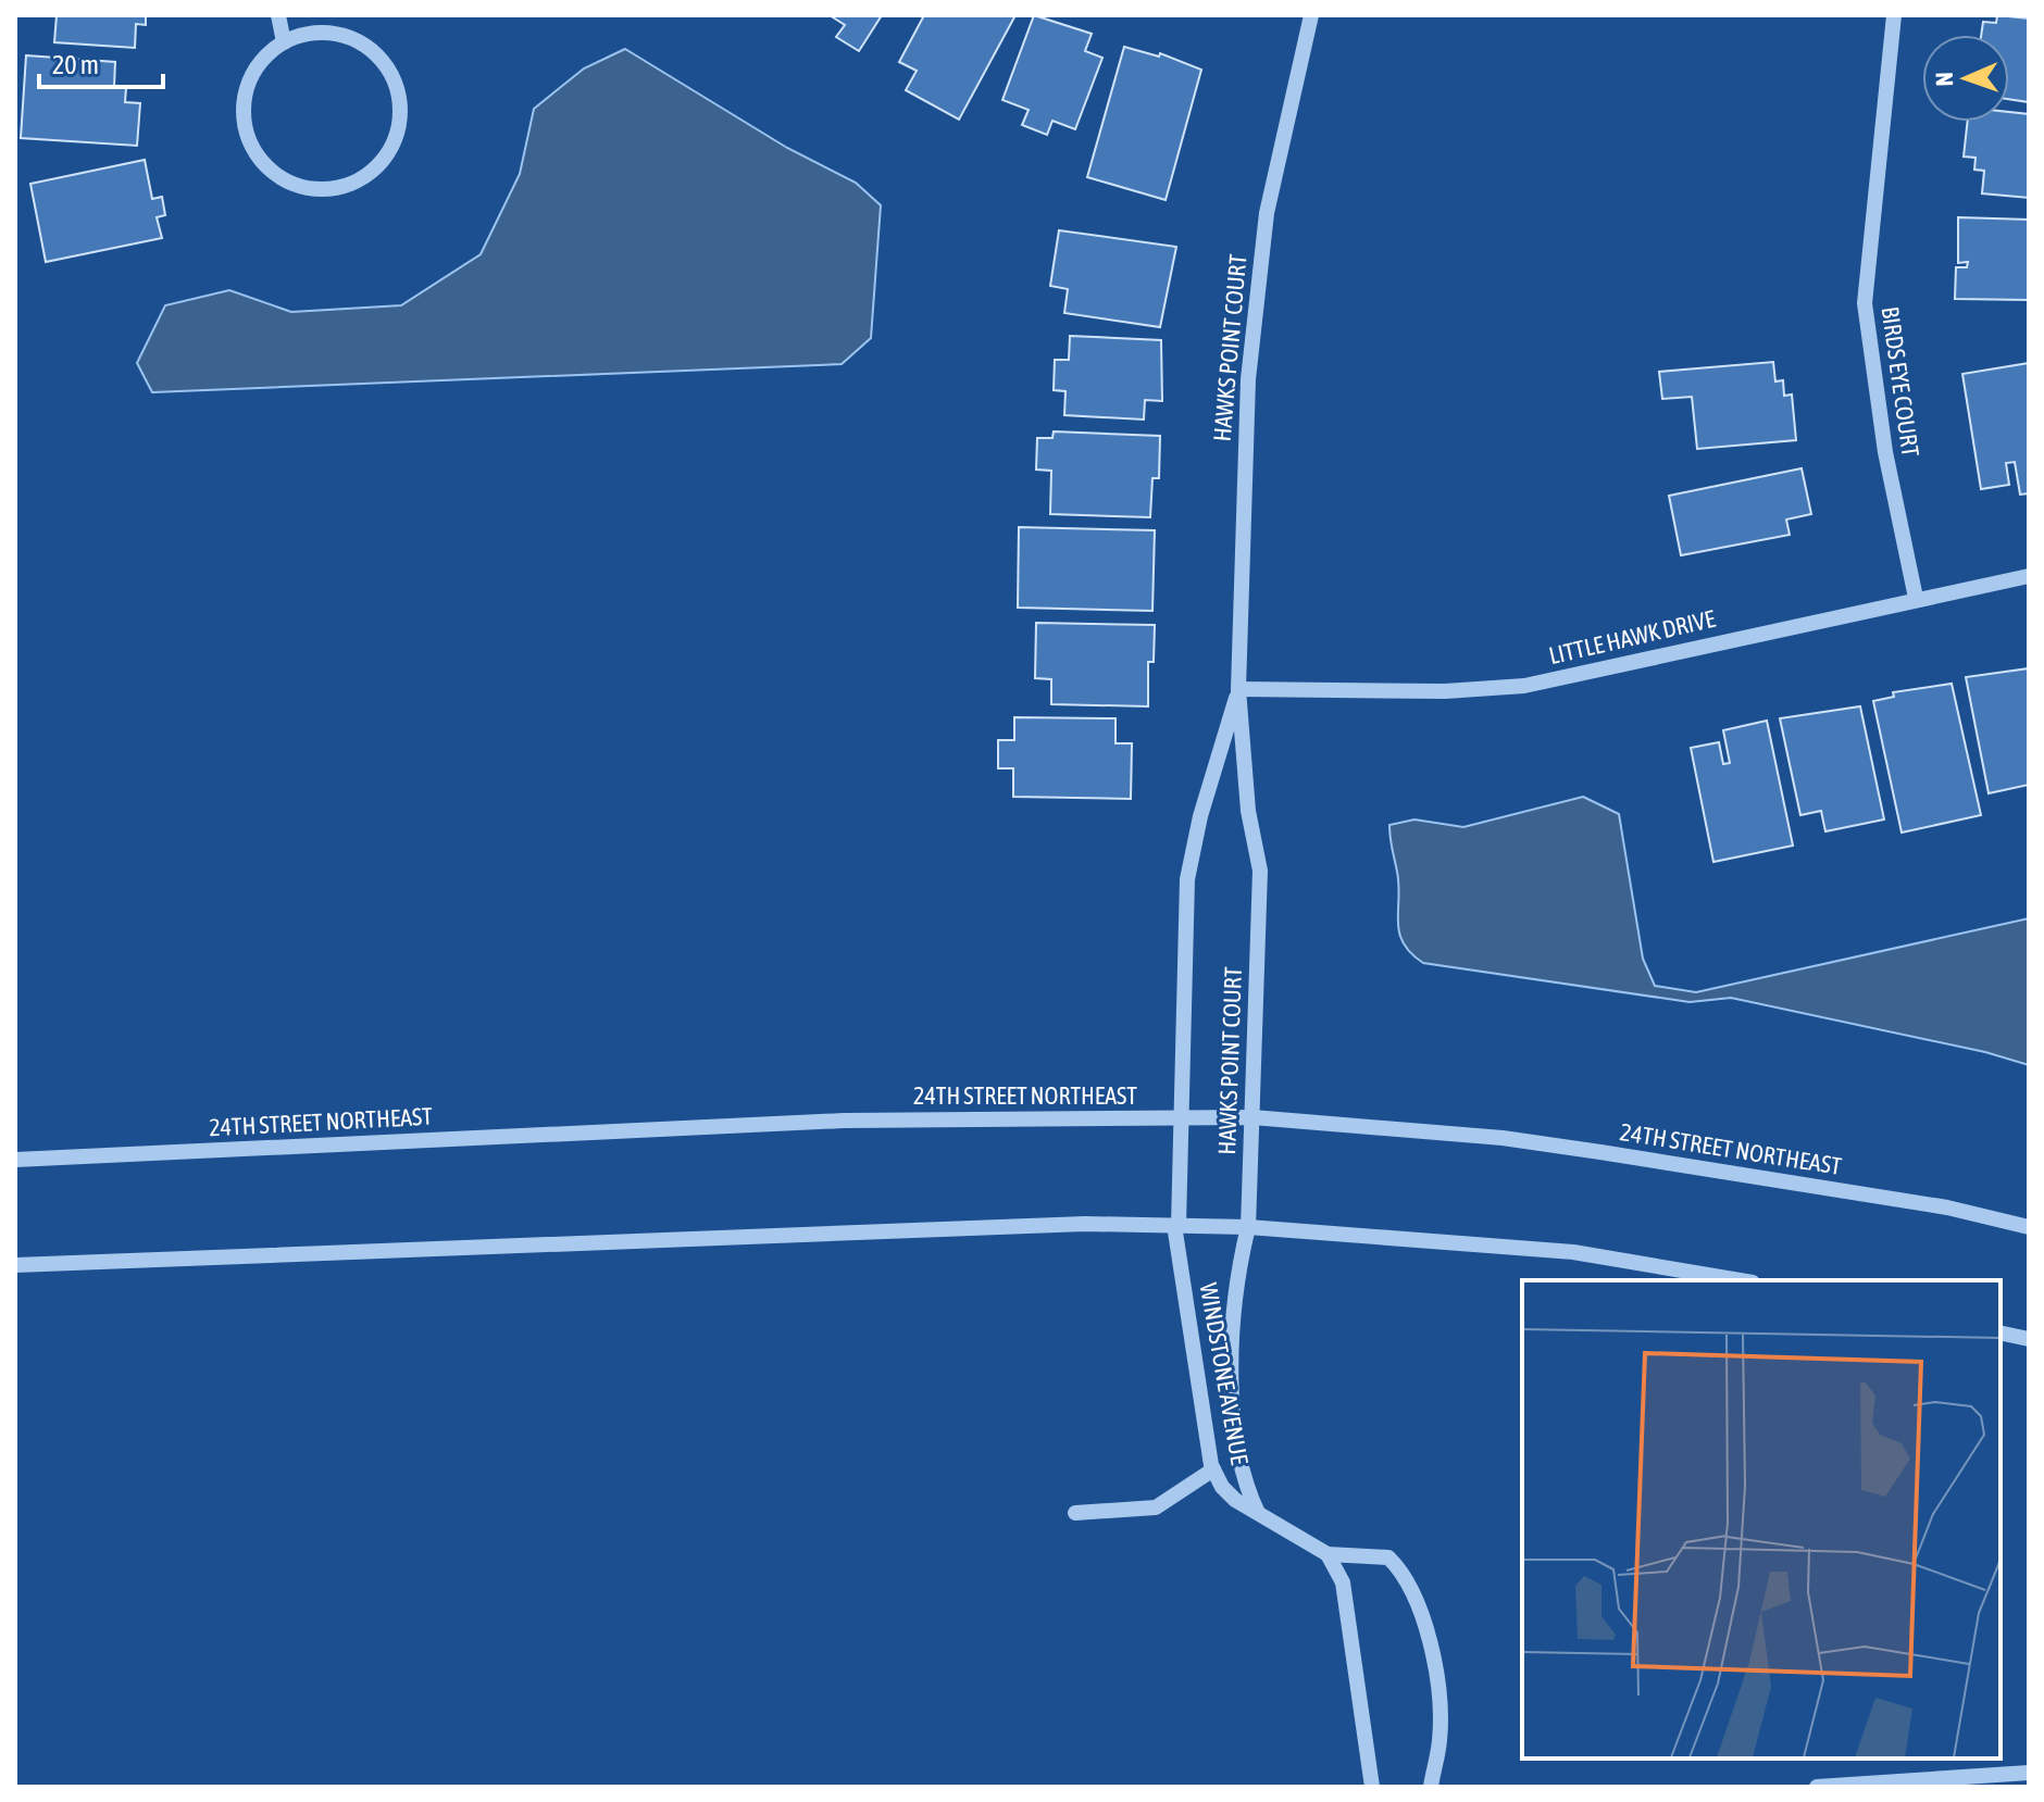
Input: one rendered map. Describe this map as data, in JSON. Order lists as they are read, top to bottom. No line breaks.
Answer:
{"streets":{"street":["HAWKS POINT COURT","BIRDS EYE COURT","LITTLE HAWK DRIVE","24TH STREET NORTHEAST","WINDSTONE AVENUE"]},"crossings":[["HAWKS POINT COURT","LITTLE HAWK DRIVE"],["HAWKS POINT COURT","24TH STREET NORTHEAST"],["HAWKS POINT COURT","WINDSTONE AVENUE"],["BIRDS EYE COURT","LITTLE HAWK DRIVE"]],"scale_bar":"20 m","north":"left"}
